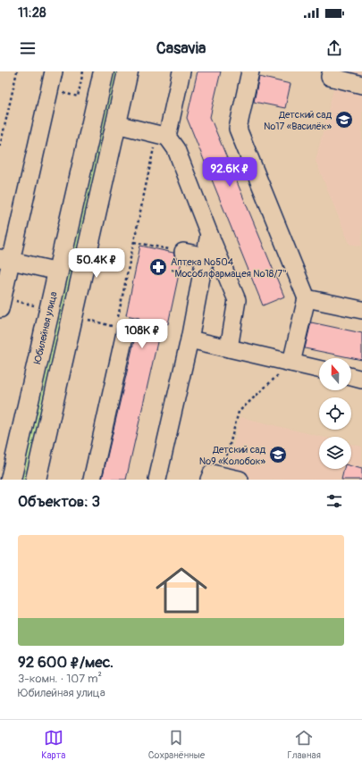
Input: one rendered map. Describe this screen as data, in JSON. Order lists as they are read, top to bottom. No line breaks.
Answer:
{"streets":{"main road":["Юбилейная улица"]},"places":{"school or university":["Детский сад №17 «Василёк»","Детский сад №9 «Колобок»"],"pharmacy":["Аптека №504 \"Мособлфармацея №18/7\""]},"north":"top","page":{"status":"11:28","header":"Casavia","price":["92.6K ₽","50.4K ₽","108K ₽"],"heading":"Объектов: 3","list":[{"name":"92 600 ₽/мес.","note":"3-комн. · 107 m² · Юбилейная улица"}],"tabs":["Карта","Сохранённые","Главная"]}}
